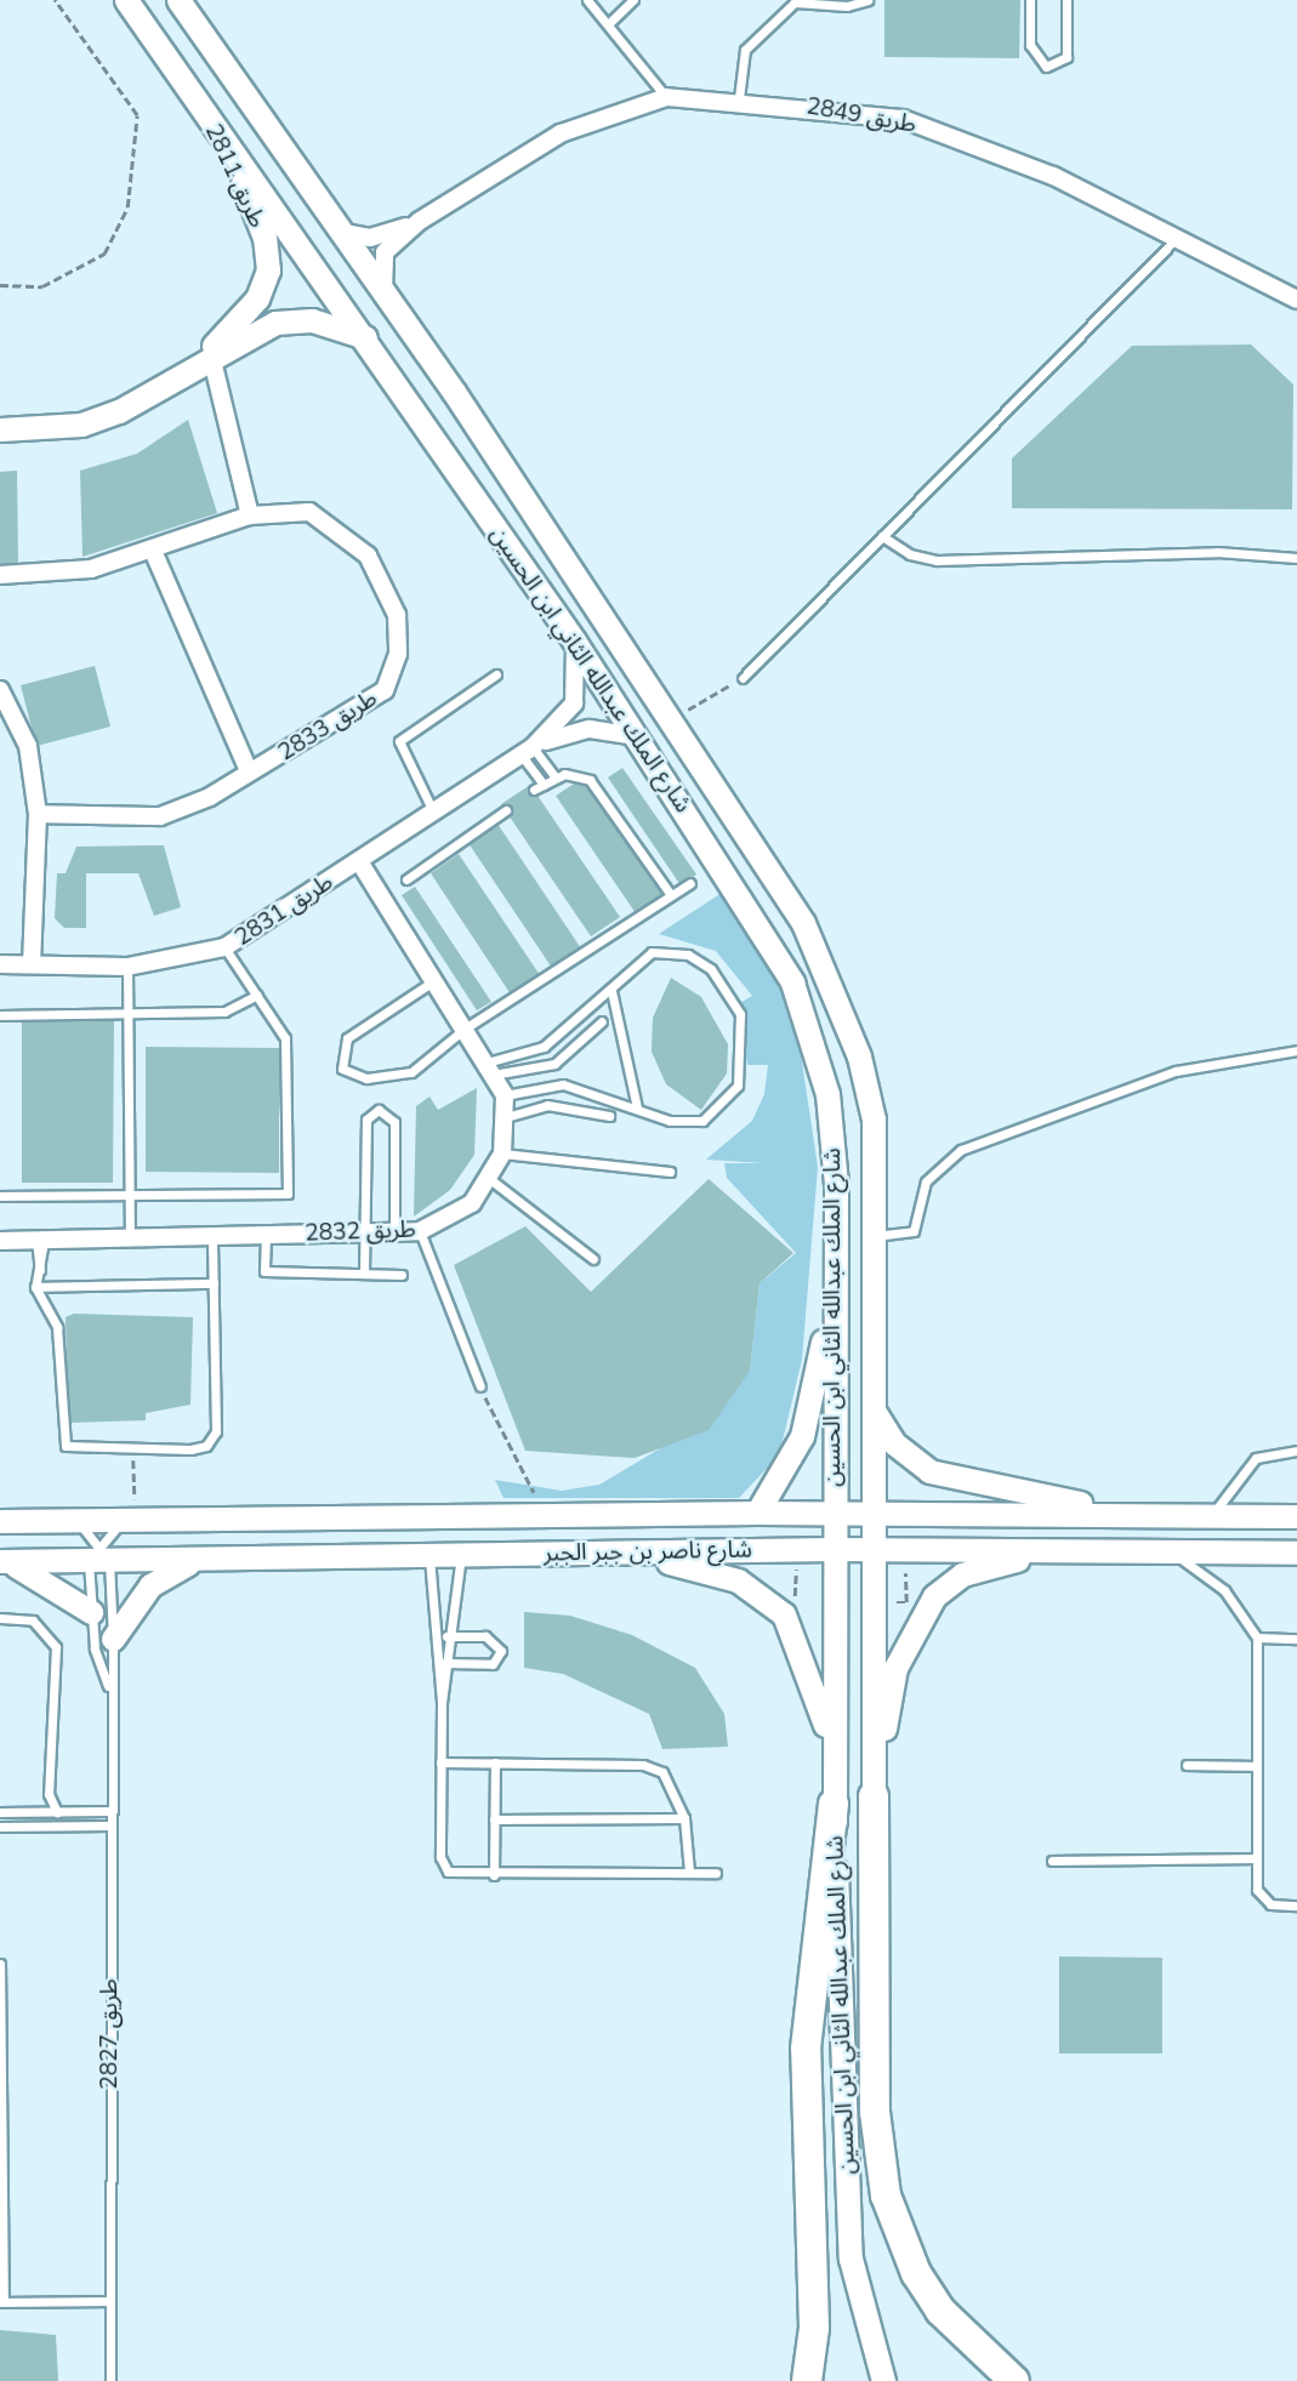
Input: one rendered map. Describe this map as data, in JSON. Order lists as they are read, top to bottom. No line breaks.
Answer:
{"streets":{"main road":["طريق 2811","شارع الملك عبدالله الثاني ابن الحسين","شارع ناصر بن جبر الجبر"],"street":["طريق 2849","طريق 2833","طريق 2831","طريق 2832"],"lane":["طريق 2827"]},"crossings":[["طريق 2849","شارع الملك عبدالله الثاني ابن الحسين"],["طريق 2811","شارع الملك عبدالله الثاني ابن الحسين"],["شارع الملك عبدالله الثاني ابن الحسين","طريق 2831"],["شارع الملك عبدالله الثاني ابن الحسين","شارع ناصر بن جبر الجبر"],["طريق 2831","طريق 2832"],["شارع ناصر بن جبر الجبر","طريق 2827"]]}
